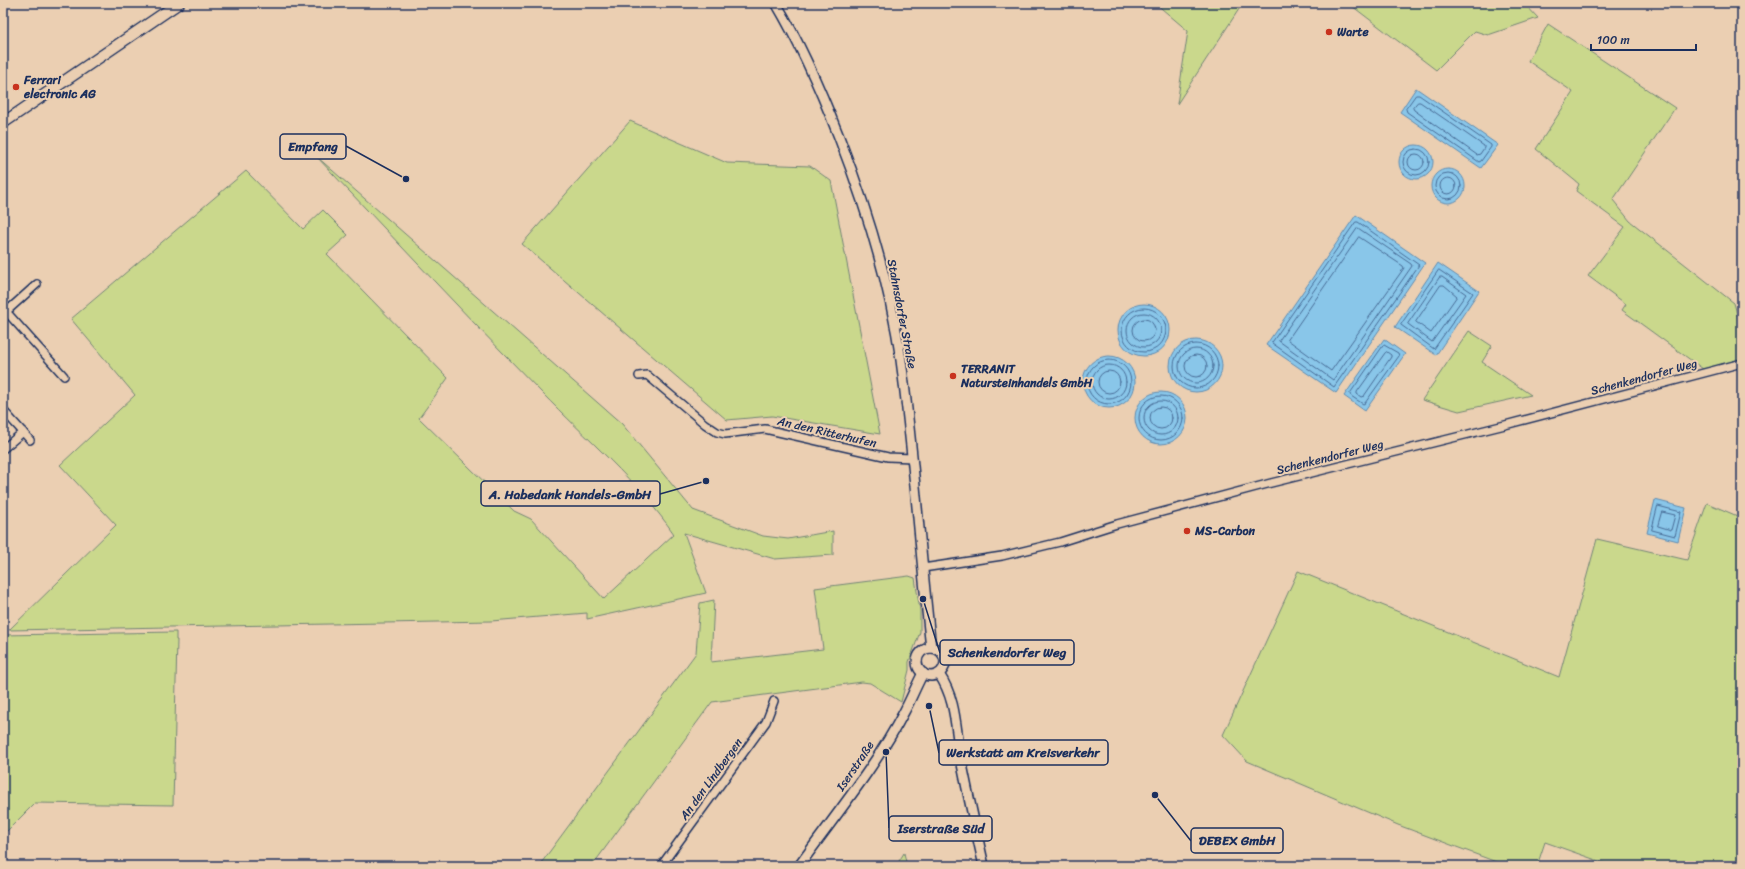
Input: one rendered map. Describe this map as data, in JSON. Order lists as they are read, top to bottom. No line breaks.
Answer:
{"streets":{"street":["Stahnsdorfer Straße","Schenkendorfer Weg","An den Ritterhufen","Iserstraße","An den Lindbergen"]},"crossings":[["Stahnsdorfer Straße","Schenkendorfer Weg"],["Stahnsdorfer Straße","An den Ritterhufen"],["Stahnsdorfer Straße","Iserstraße"]],"places":["Warte","Ferrari electronic AG","Empfang","TERRANIT Natursteinhandels GmbH","A. Habedank Handels-GmbH","MS-Carbon","Schenkendorfer Weg","Werkstatt am Kreisverkehr","Iserstraße Süd","DEBEX GmbH"],"scale_bar":"100 m"}
